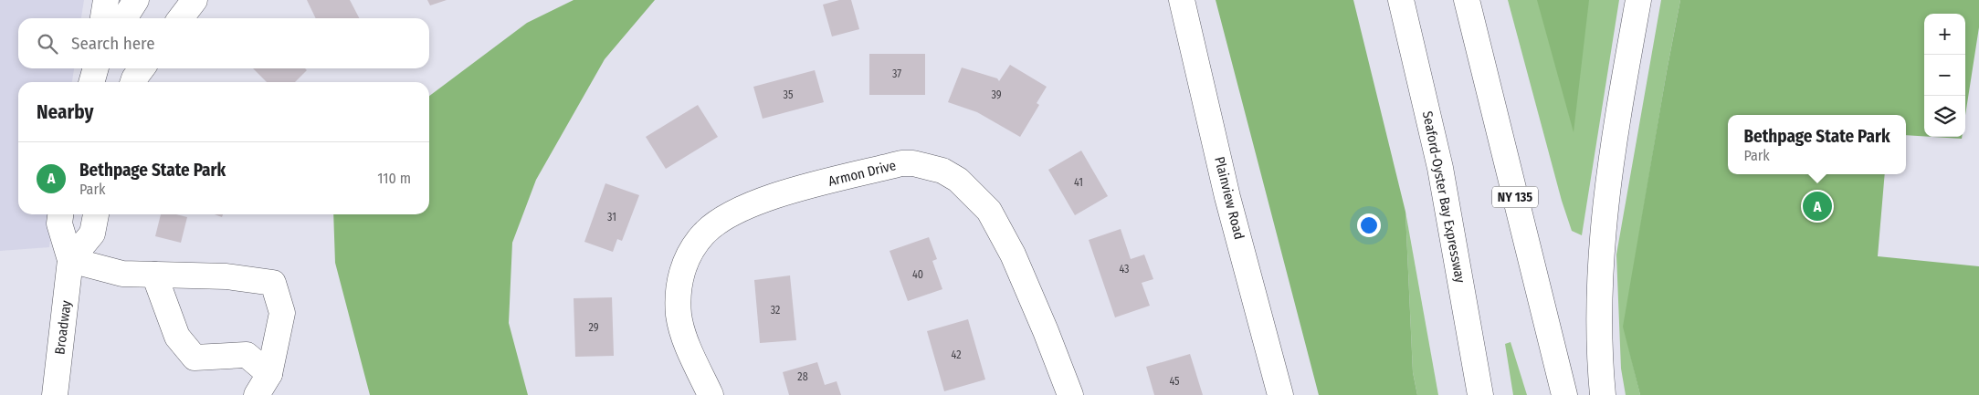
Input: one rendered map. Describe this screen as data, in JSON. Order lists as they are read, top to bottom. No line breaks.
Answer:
{"streets":{"main road":["Armon Drive","Seaford-Oyster Bay Expressway","NY 135","Plainview Road","Broadway"]},"house_numbers":["37","35","39","41","31","43","40","32","29","42","28","45"],"page":{"map_buttons":["+","−"],"search":"Search here","heading":"Nearby","popup":["Bethpage State Park","Park"],"list":[{"mark":"A","name":"Bethpage State Park","note":"Park","value":"110 m"}],"pins":"A"}}
